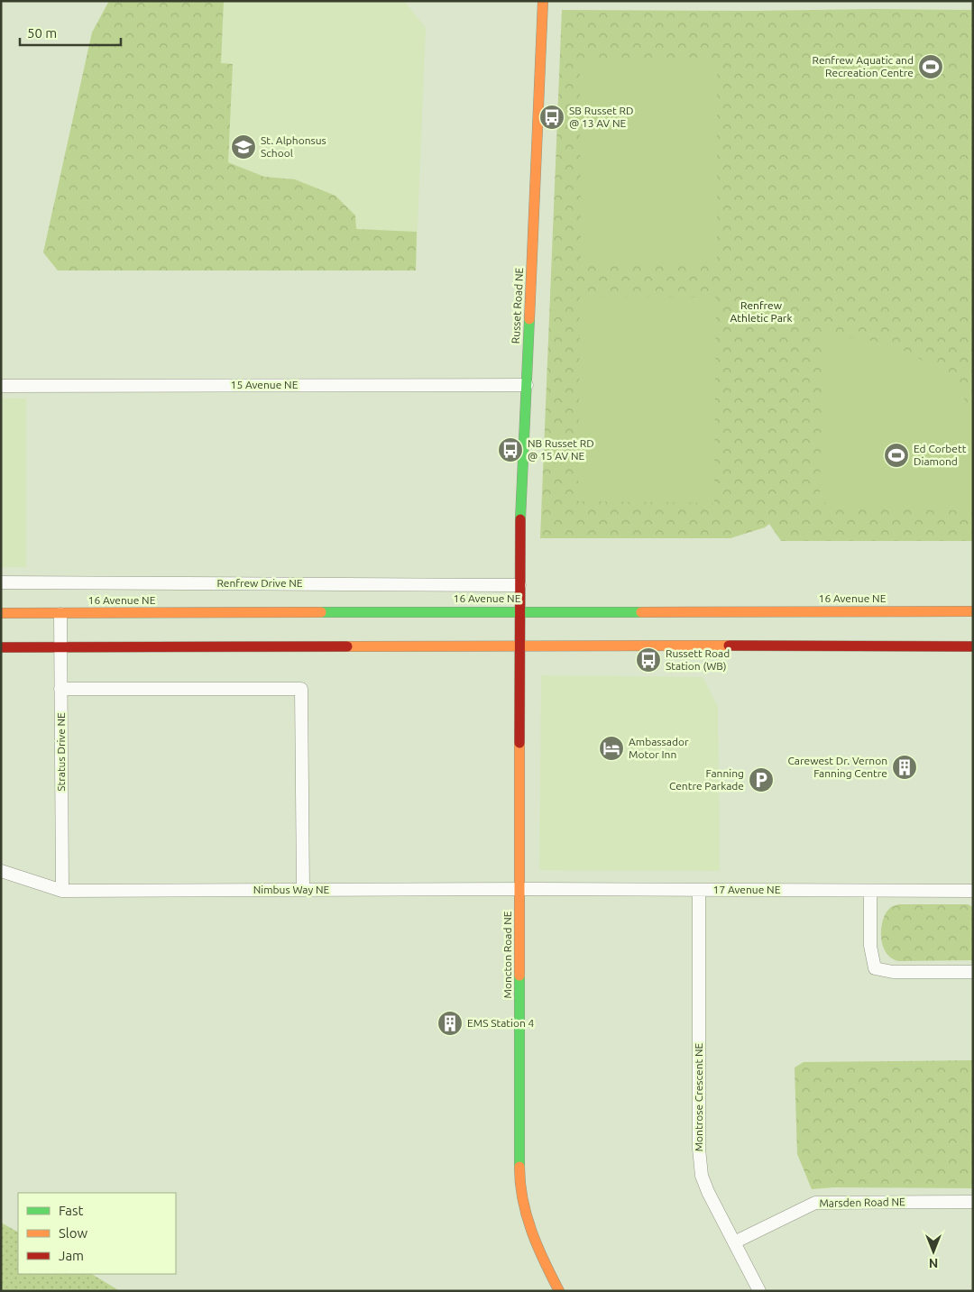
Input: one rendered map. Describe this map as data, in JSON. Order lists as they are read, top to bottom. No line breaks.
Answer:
{"streets":{"main road":["Russet Road NE","16 Avenue NE","Moncton Road NE"],"street":["15 Avenue NE","Renfrew Drive NE","Stratus Drive NE","Nimbus Way NE","17 Avenue NE","Montrose Crescent NE","Marsden Road NE"]},"crossings":[["Russet Road NE","15 Avenue NE"],["Russet Road NE","Renfrew Drive NE"],["Russet Road NE","16 Avenue NE"],["Russet Road NE","Moncton Road NE"],["16 Avenue NE","Stratus Drive NE"],["16 Avenue NE","Moncton Road NE"],["Stratus Drive NE","Nimbus Way NE"],["Nimbus Way NE","17 Avenue NE"],["Nimbus Way NE","Moncton Road NE"],["17 Avenue NE","Moncton Road NE"],["17 Avenue NE","Montrose Crescent NE"],["Montrose Crescent NE","Marsden Road NE"]],"parks":["Renfrew Athletic Park"],"places":{"sports":["Renfrew Aquatic and Recreation Centre","Ed Corbett Diamond"],"bus stop":["SB Russet RD @ 13 AV NE","NB Russet RD @ 15 AV NE","Russett Road Station (WB)"],"school or university":["St. Alphonsus School"],"hotel":["Ambassador Motor Inn"],"building":["Carewest Dr. Vernon Fanning Centre","EMS Station 4"],"parking":["Fanning Centre Parkade"]},"legend":["Fast","Slow","Jam"],"scale_bar":"50 m","north":"bottom"}
